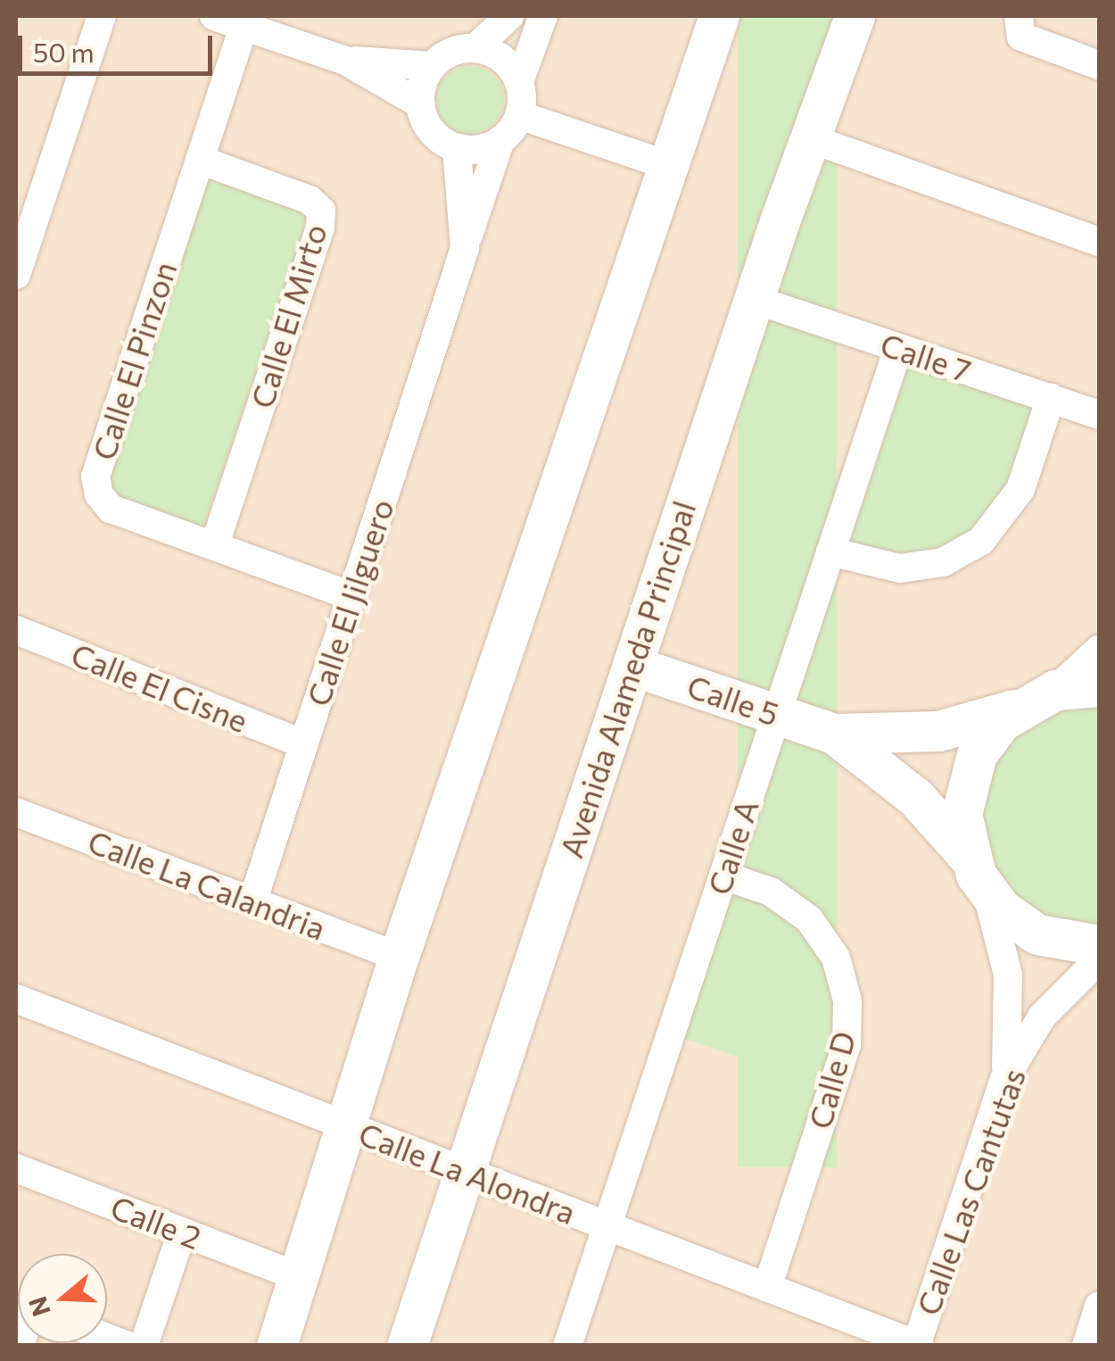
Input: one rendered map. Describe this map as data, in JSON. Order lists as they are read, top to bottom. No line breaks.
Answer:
{"streets":{"street":["Calle El Mirto","Calle 7","Calle El Pinzon","Calle El Jilguero","Avenida Alameda Principal","Calle El Cisne","Calle 5","Calle A","Calle La Calandria","Calle D","Calle La Alondra","Calle Las Cantutas","Calle 2"]},"crossings":[["Calle El Mirto","Calle El Pinzon"],["Calle 7","Avenida Alameda Principal"],["Calle 7","Calle A"],["Calle El Pinzon","Calle El Jilguero"],["Calle El Jilguero","Calle El Cisne"],["Calle El Jilguero","Calle La Calandria"],["Avenida Alameda Principal","Calle 5"],["Avenida Alameda Principal","Calle La Alondra"],["Calle 5","Calle A"],["Calle A","Calle D"],["Calle A","Calle La Alondra"],["Calle D","Calle La Alondra"],["Calle La Alondra","Calle Las Cantutas"]],"scale_bar":"50 m","north":"left"}
